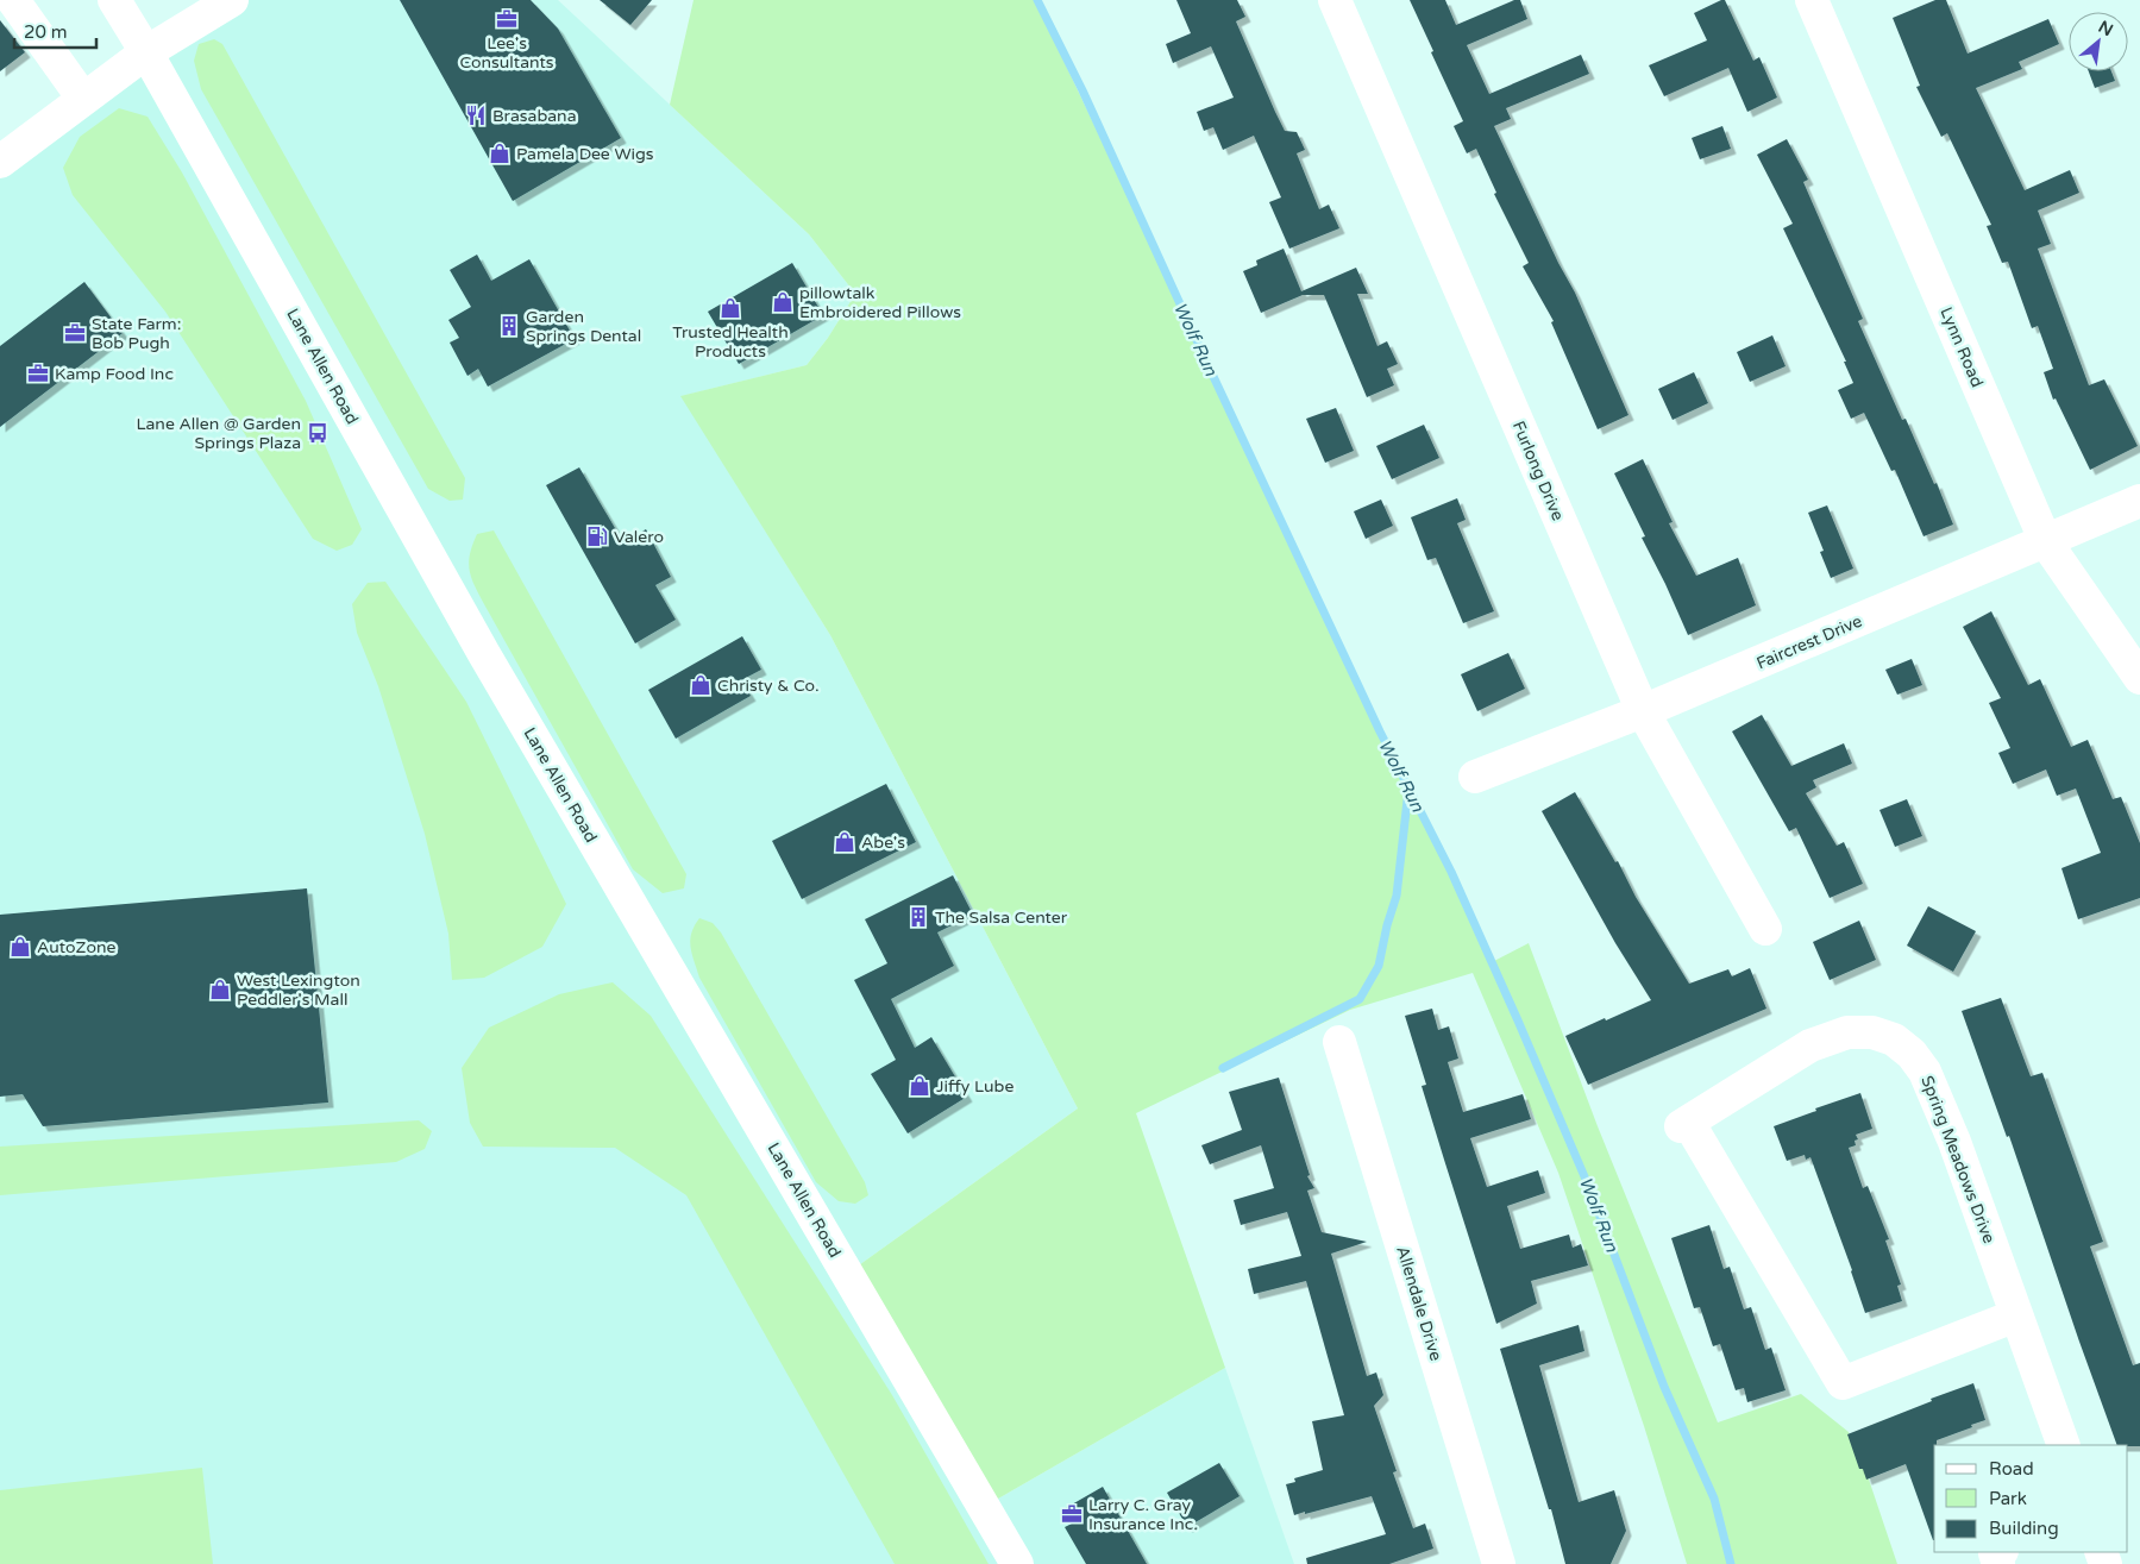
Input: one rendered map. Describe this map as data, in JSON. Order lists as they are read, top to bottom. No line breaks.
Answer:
{"streets":{"street":["Lynn Road","Lane Allen Road","Furlong Drive","Faircrest Drive","Spring Meadows Drive","Allendale Drive"]},"crossings":[["Lynn Road","Faircrest Drive"],["Furlong Drive","Faircrest Drive"]],"water":["Wolf Run"],"places":{"office":["Lee's Consultants","State Farm: Bob Pugh","Kamp Food Inc","Larry C. Gray Insurance Inc."],"restaurant":["Brasabana"],"shop":["Pamela Dee Wigs","pillowtalk Embroidered Pillows","Trusted Health Products","Christy & Co.","Abe's","AutoZone","West Lexington Peddler's Mall","Jiffy Lube"],"building":["Garden Springs Dental","The Salsa Center"],"bus stop":["Lane Allen @ Garden Springs Plaza"],"fuel station":["Valero"]},"legend":["Road","Park","Building"],"scale_bar":"20 m","north":"top right"}
